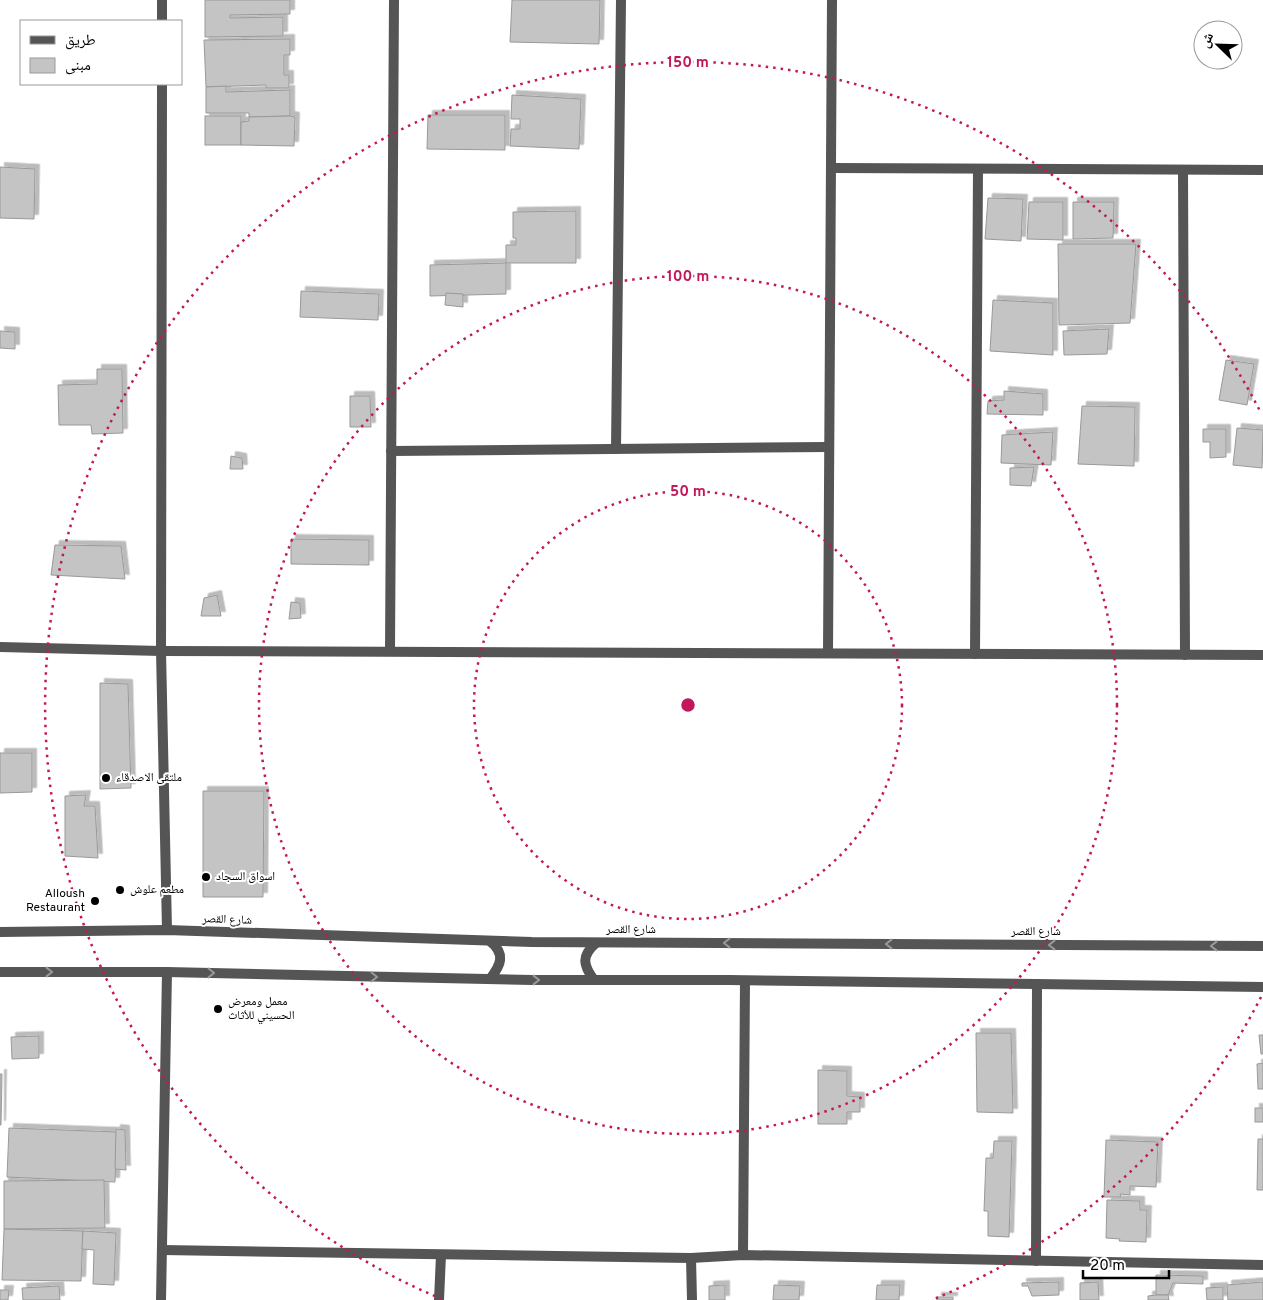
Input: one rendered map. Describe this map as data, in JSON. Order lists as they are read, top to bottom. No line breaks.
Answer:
{"streets":{"street":["شارع القصر"]},"places":["ملتقى الاصدقاء","اسواق السجاد","مطعم علوش","Alloush Restaurant","معمل ومعرض الحسيني للأثاث"],"legend":["طريق","مبنى"],"scale_bar":"20 m","north":"top left","rings":["150 m","100 m","50 m"]}
